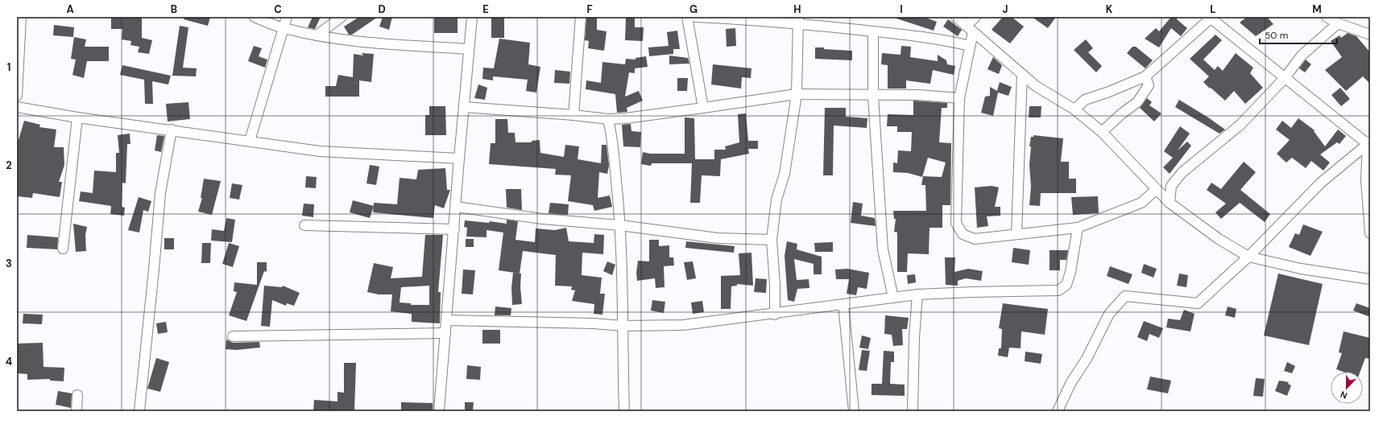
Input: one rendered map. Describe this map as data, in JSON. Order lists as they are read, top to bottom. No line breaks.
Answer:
{"scale_bar":"50 m","north":"bottom","grid":{"columns":["A","B","C","D","E","F","G","H","I","J","K","L","M"],"rows":["1","2","3","4"]}}
